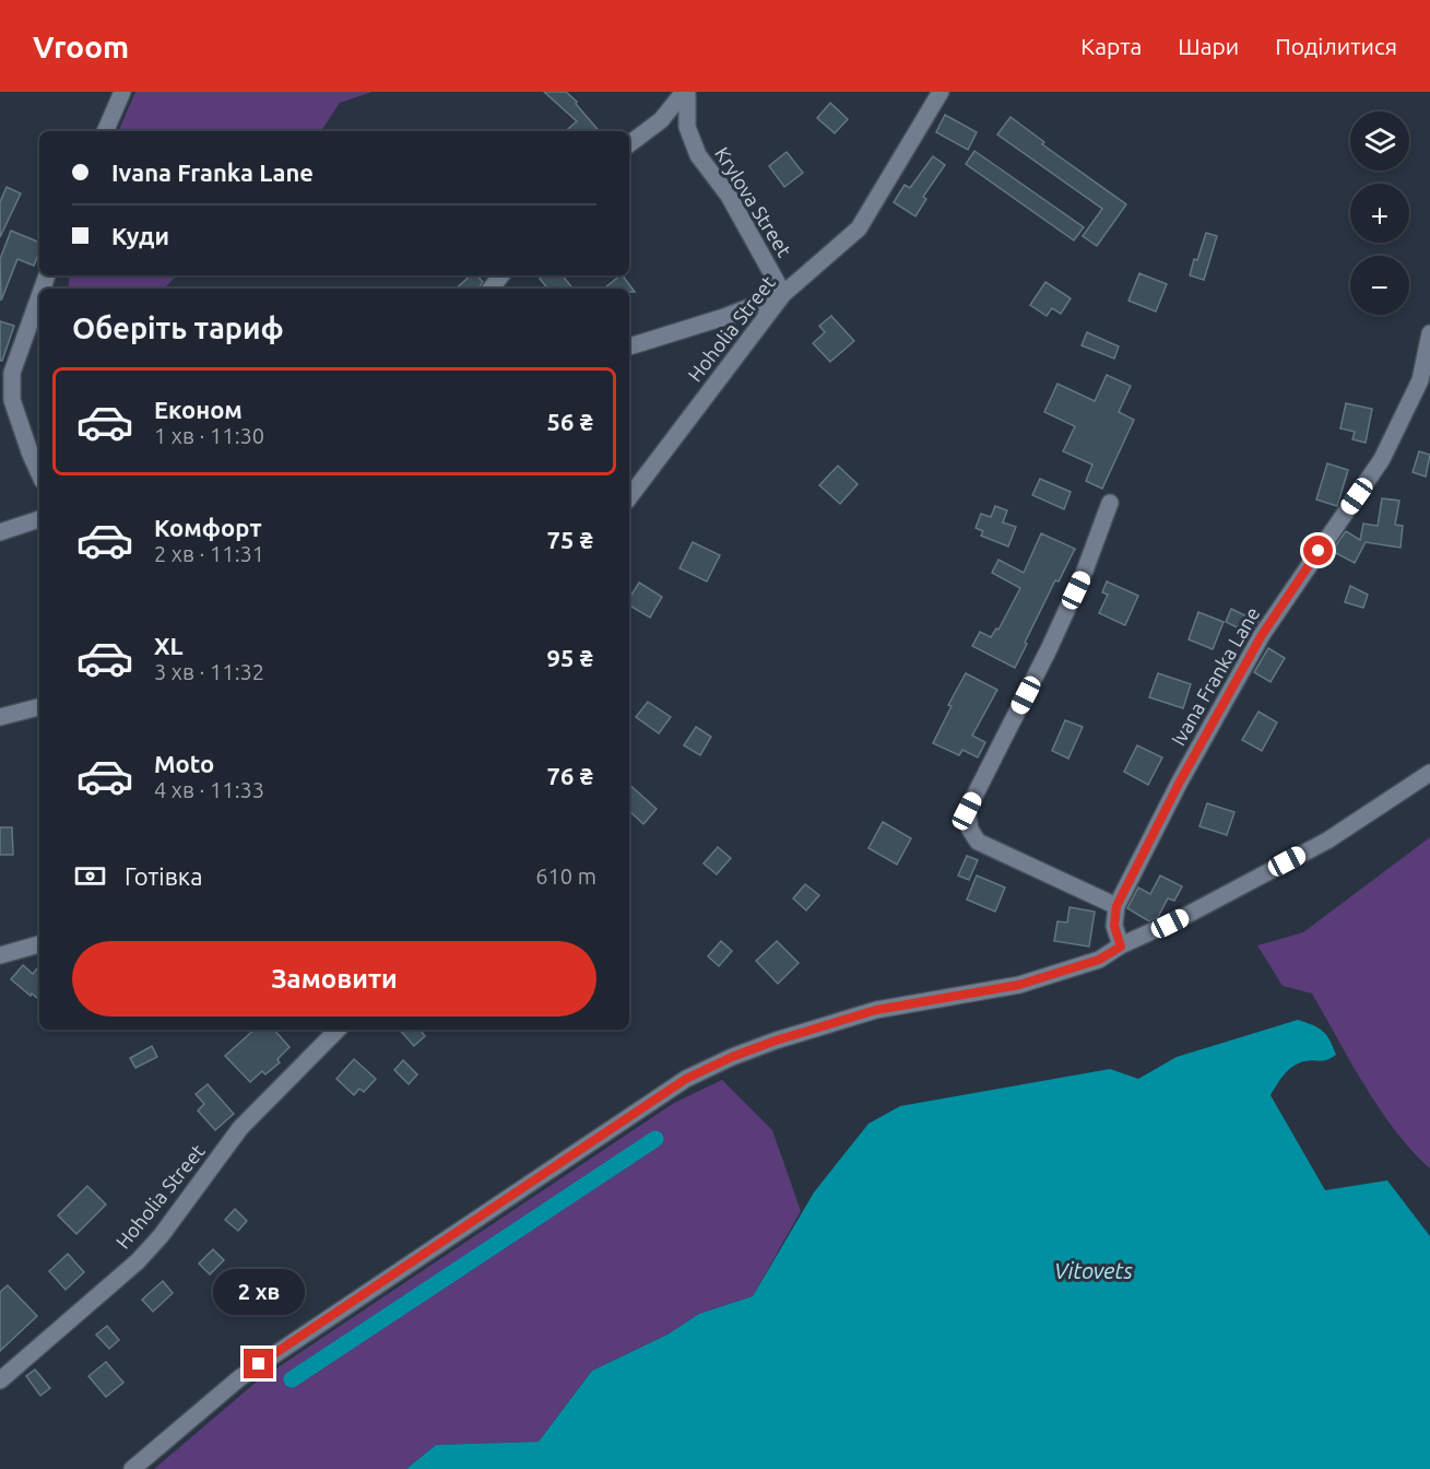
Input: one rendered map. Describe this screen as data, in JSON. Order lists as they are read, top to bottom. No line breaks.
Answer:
{"streets":{"street":["Krylova Street","Hoholia Street","Ivana Franka Lane"]},"crossings":[["Krylova Street","Hoholia Street"]],"water":["Vitovets"],"page":{"header":"Vroom","nav":["Карта","Шари","Поділитися"],"map_buttons":["+","−"],"banner":["Ivana Franka Lane","Куди"],"heading":"Оберіть тариф","list":[{"name":"Економ","note":"1 хв · 11:30","value":"56 ₴"},{"name":"Комфорт","note":"2 хв · 11:31","value":"75 ₴"},{"name":"XL","note":"3 хв · 11:32","value":"95 ₴"},{"name":"Moto","note":"4 хв · 11:33","value":"76 ₴"}],"pay":["Готівка","610 m"],"buttons":"Замовити","bubble":"2 хв"}}
